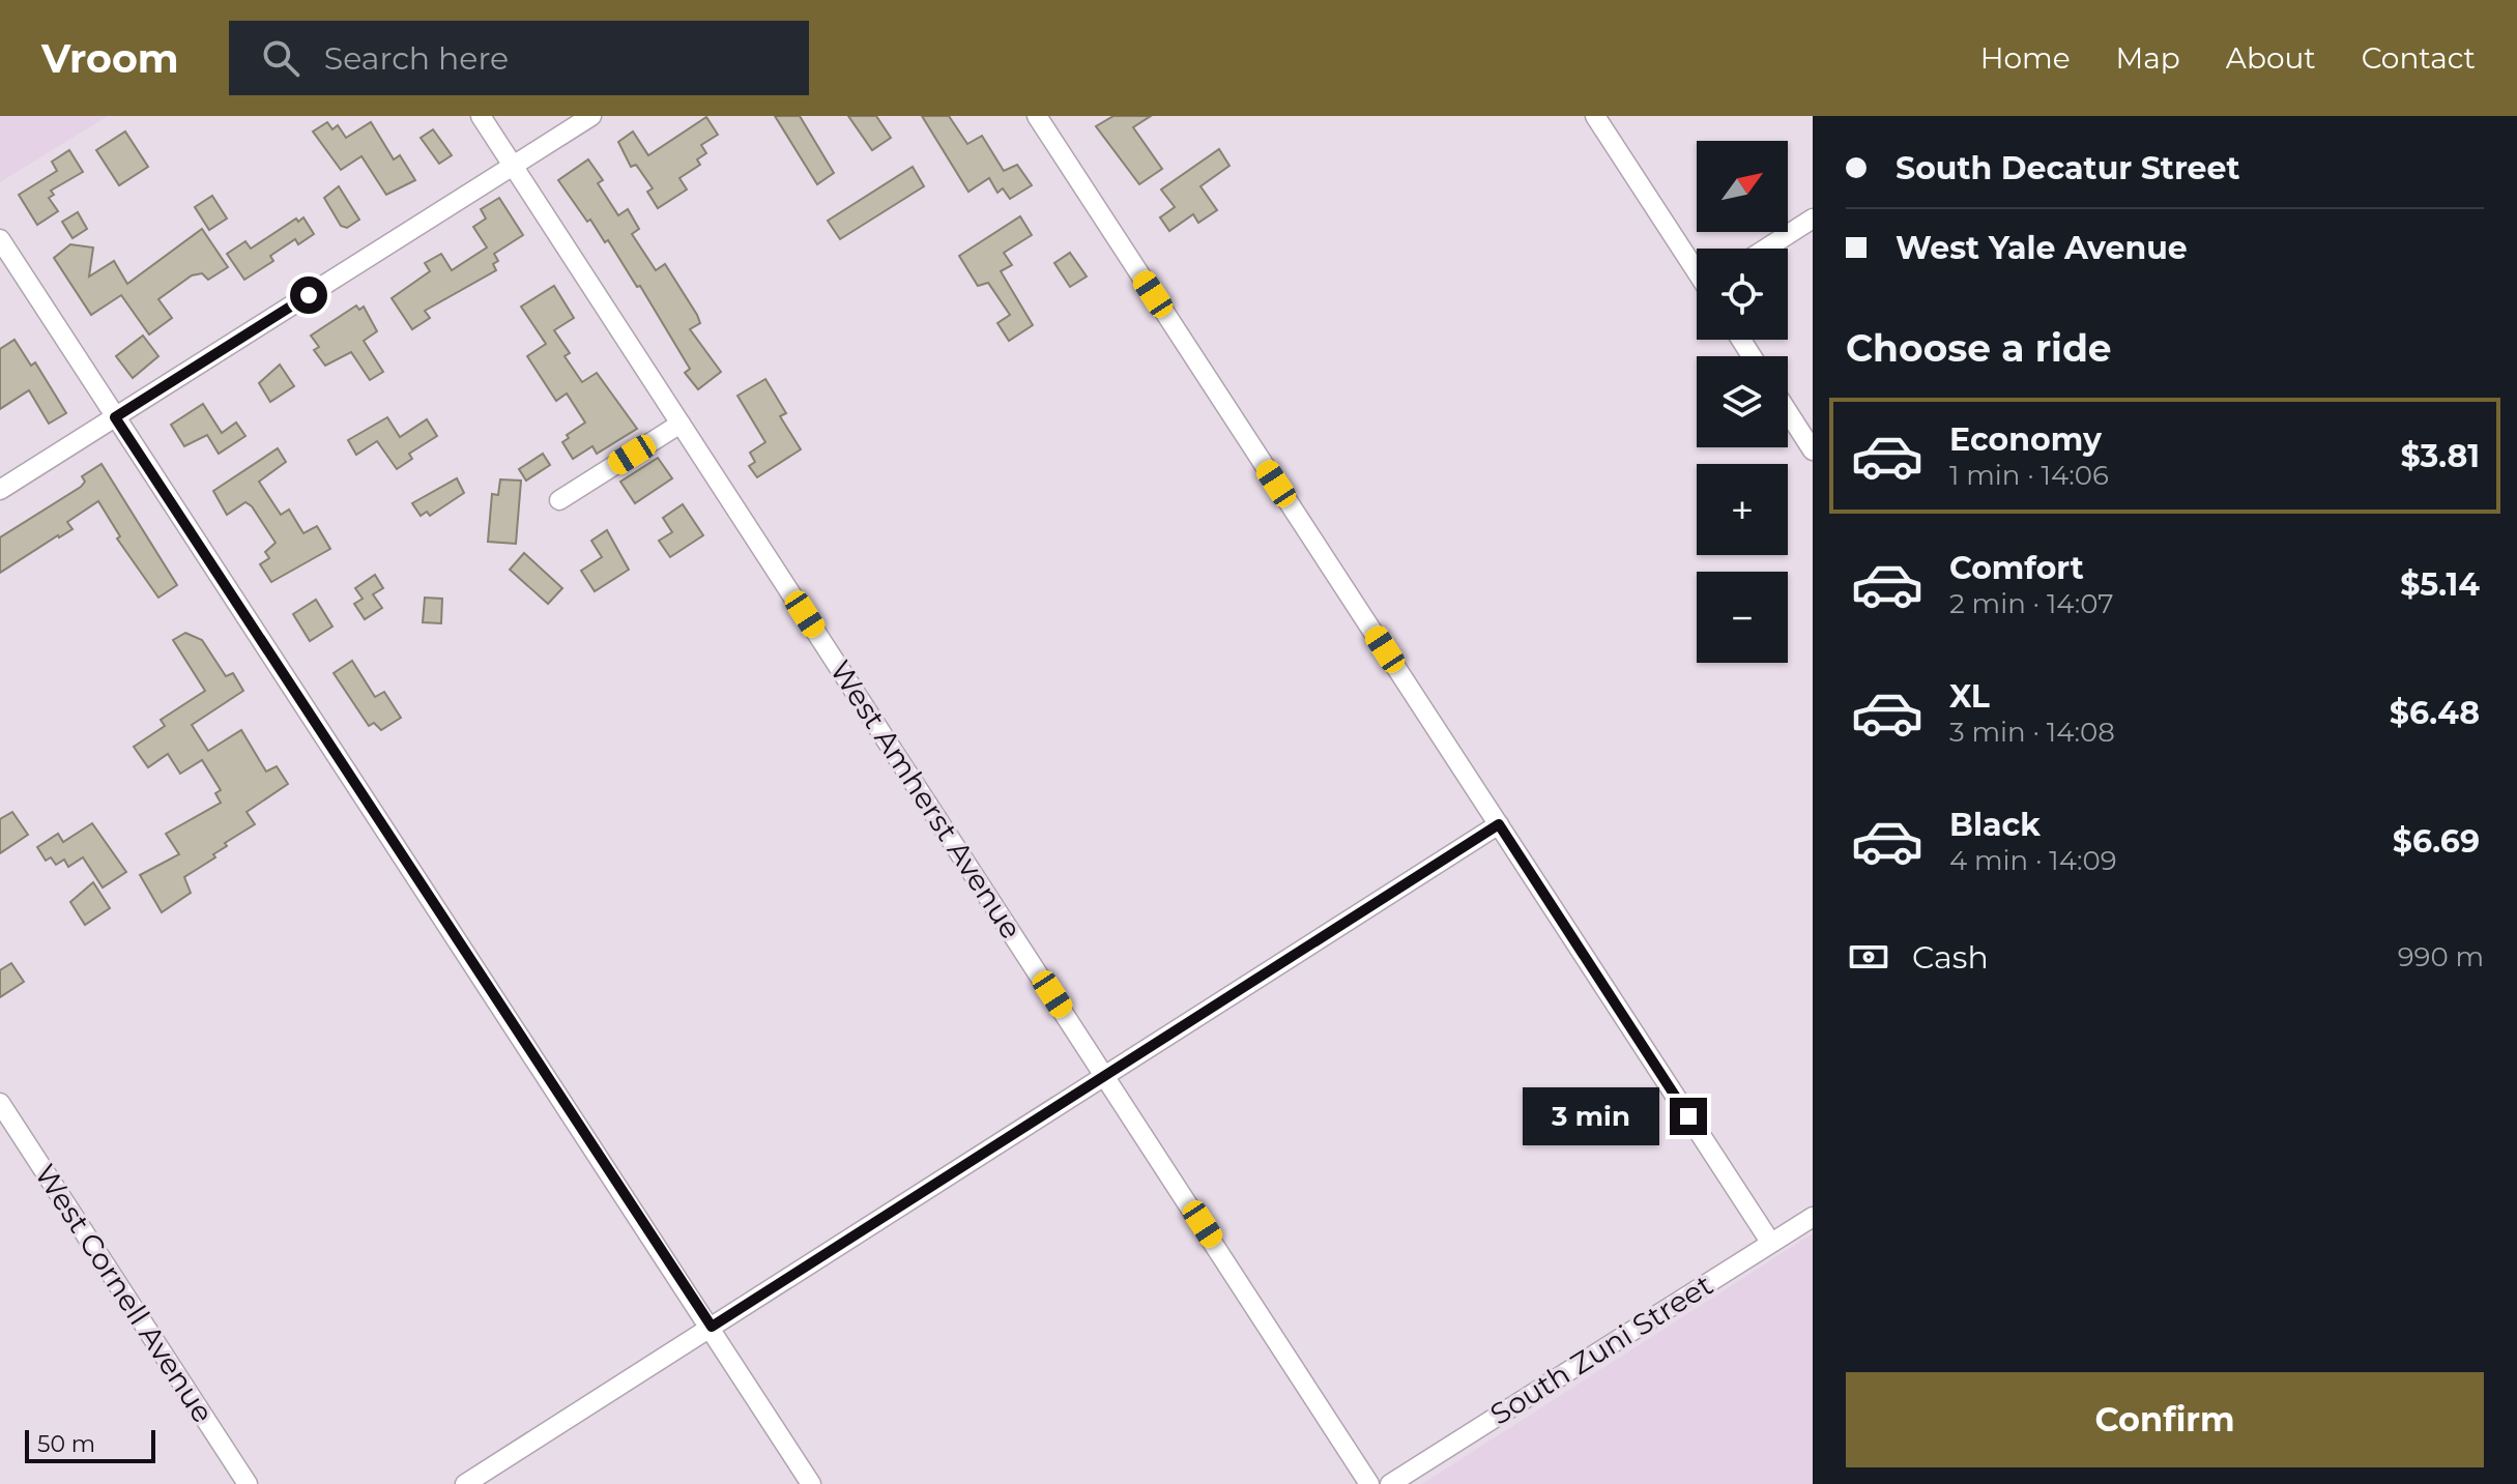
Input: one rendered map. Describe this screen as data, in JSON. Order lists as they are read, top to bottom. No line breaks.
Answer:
{"streets":{"street":["West Amherst Avenue","West Cornell Avenue","South Zuni Street"]},"scale_bar":"50 m","north":"top right","page":{"header":"Vroom","search":"Search here","nav":["Home","Map","About","Contact"],"banner":["South Decatur Street","West Yale Avenue"],"map_buttons":["+","−"],"heading":"Choose a ride","list":[{"name":"Economy","note":"1 min · 14:06","value":"$3.81"},{"name":"Comfort","note":"2 min · 14:07","value":"$5.14"},{"name":"XL","note":"3 min · 14:08","value":"$6.48"},{"name":"Black","note":"4 min · 14:09","value":"$6.69"}],"pay":["Cash","990 m"],"bubble":"3 min","buttons":"Confirm","scale":"50 m"}}
